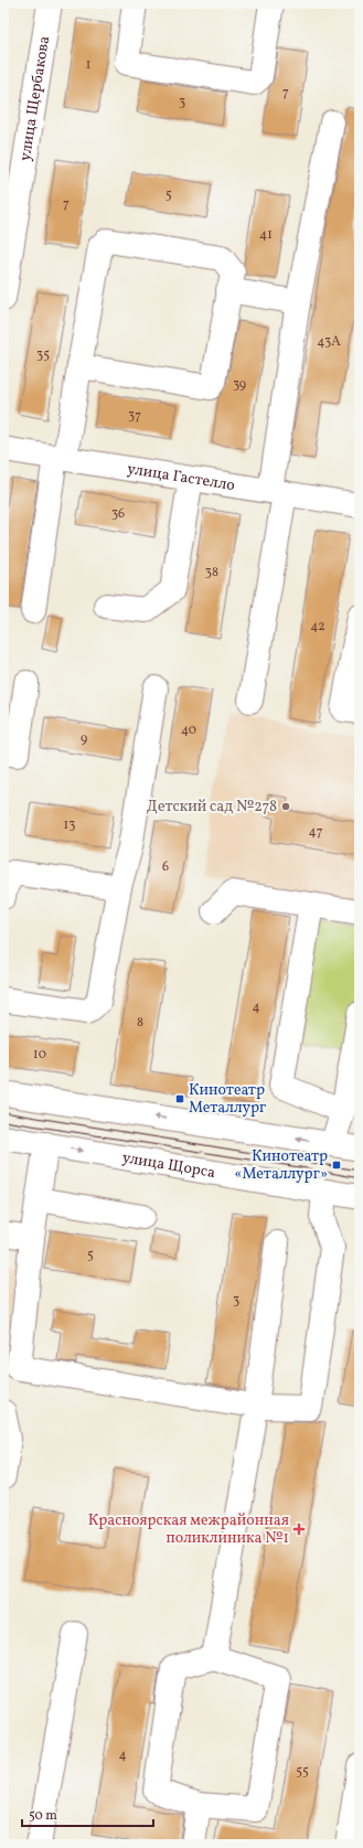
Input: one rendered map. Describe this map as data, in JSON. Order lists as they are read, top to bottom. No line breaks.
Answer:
{"streets":{"main road":["улица Щербакова","улица Гастелло","улица Щорса"]},"places":{"other":["Детский сад №278"],"transit":["Кинотеатр Металлург","Кинотеатр «Металлург»"],"health":["Красноярская межрайонная поликлиника №1"]},"house_numbers":["1","7","3","5","7","41","43А","35","39","37","36","38","42","40","9","13","47","6","4","8","10","5","3","4","55"],"scale_bar":"50 m"}
